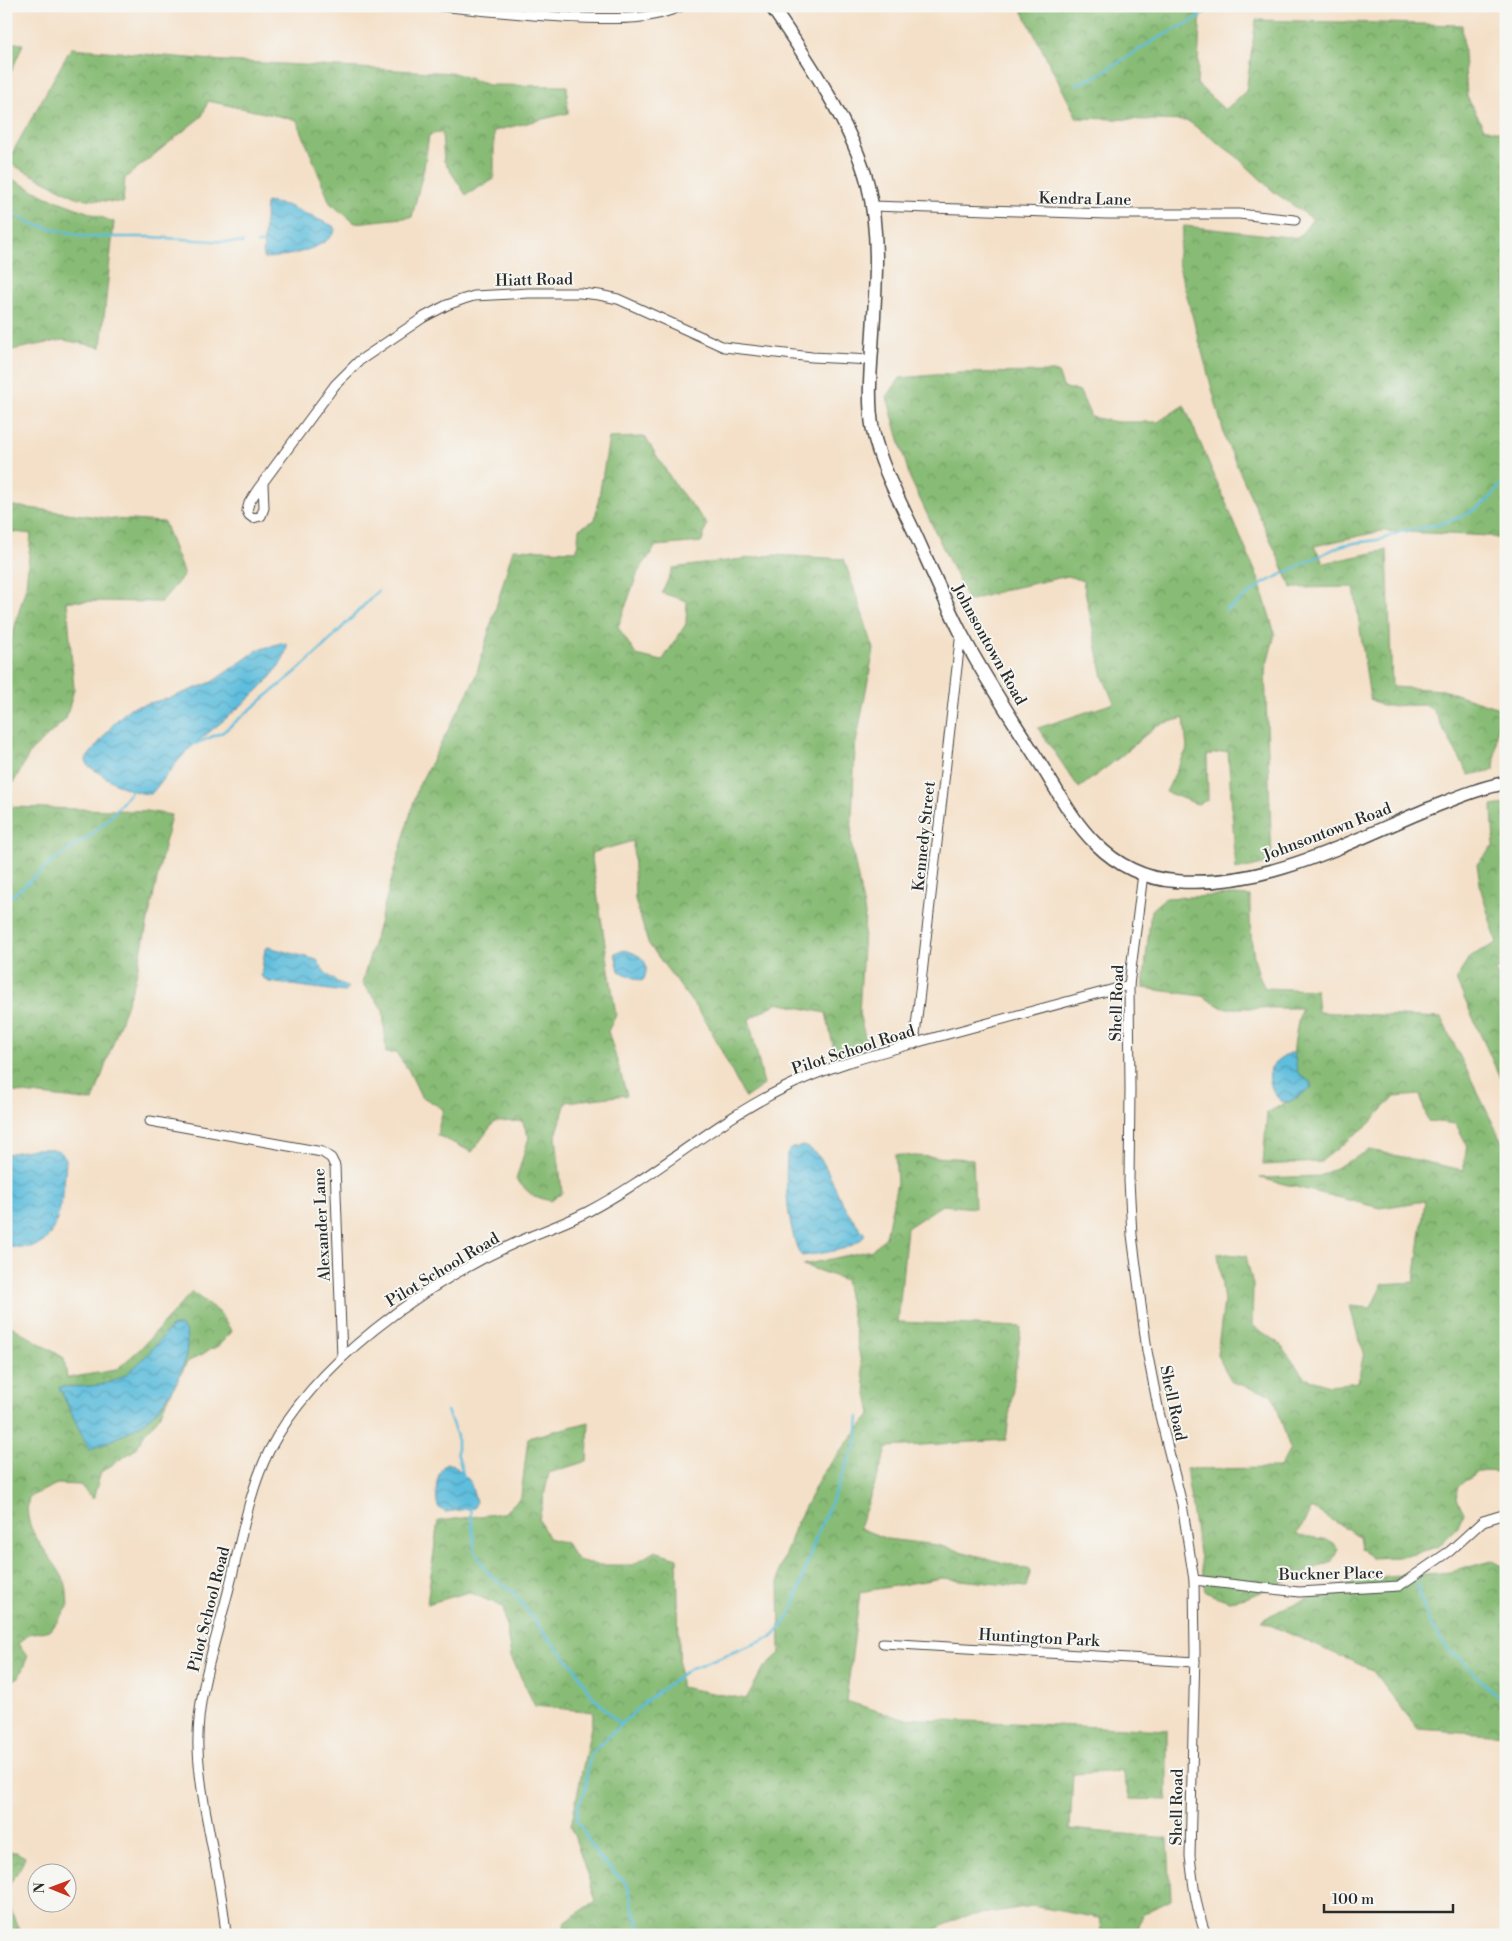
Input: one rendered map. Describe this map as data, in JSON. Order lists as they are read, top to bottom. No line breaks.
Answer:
{"streets":{"street":["Kendra Lane","Hiatt Road","Johnsontown Road","Kennedy Street","Shell Road","Pilot School Road","Alexander Lane","Buckner Place","Huntington Park"]},"crossings":[["Kendra Lane","Johnsontown Road"],["Hiatt Road","Johnsontown Road"],["Johnsontown Road","Kennedy Street"],["Johnsontown Road","Shell Road"],["Kennedy Street","Pilot School Road"],["Shell Road","Pilot School Road"],["Shell Road","Buckner Place"],["Shell Road","Huntington Park"],["Pilot School Road","Alexander Lane"]],"scale_bar":"100 m","north":"left"}
